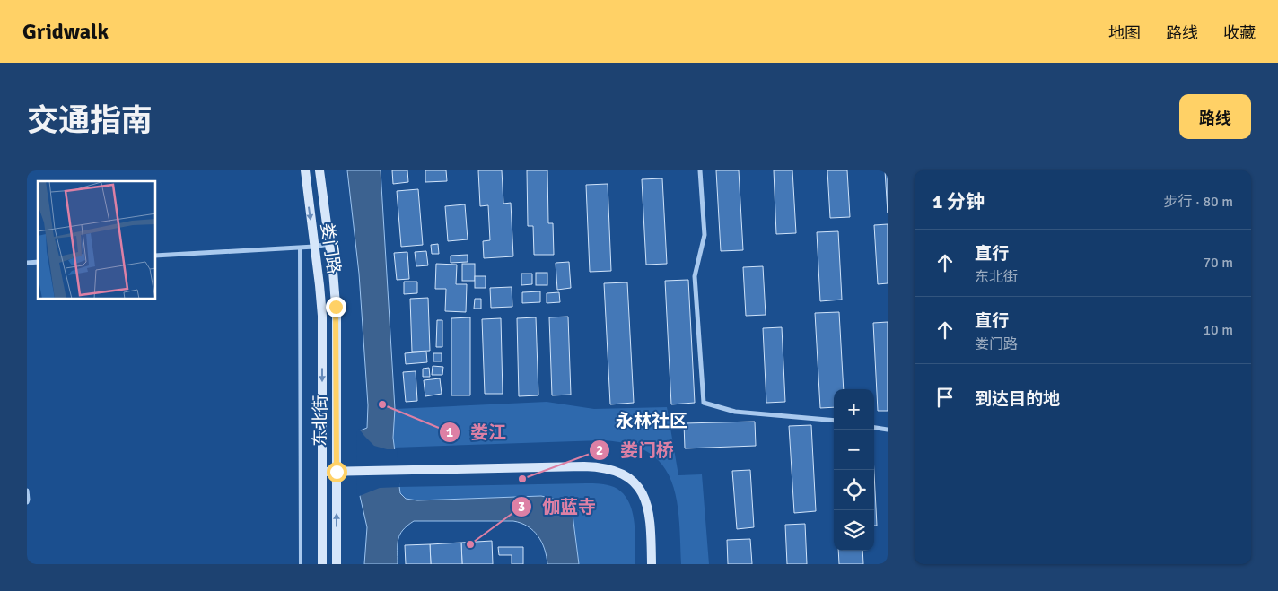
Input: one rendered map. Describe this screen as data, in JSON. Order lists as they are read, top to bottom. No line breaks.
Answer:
{"streets":{"main road":["娄门路","东北街"]},"crossings":[["娄门路","东北街"]],"districts":["永林社区"],"places":["娄江","娄门桥","伽蓝寺"],"page":{"header":"Gridwalk","nav":["地图","路线","收藏"],"title":"交通指南","buttons":"路线","heading":["1 分钟","步行 · 80 m"],"list":[["直行","东北街","70 m"],["直行","娄门路","10 m"],"到达目的地"],"map_buttons":["+","−"]}}
